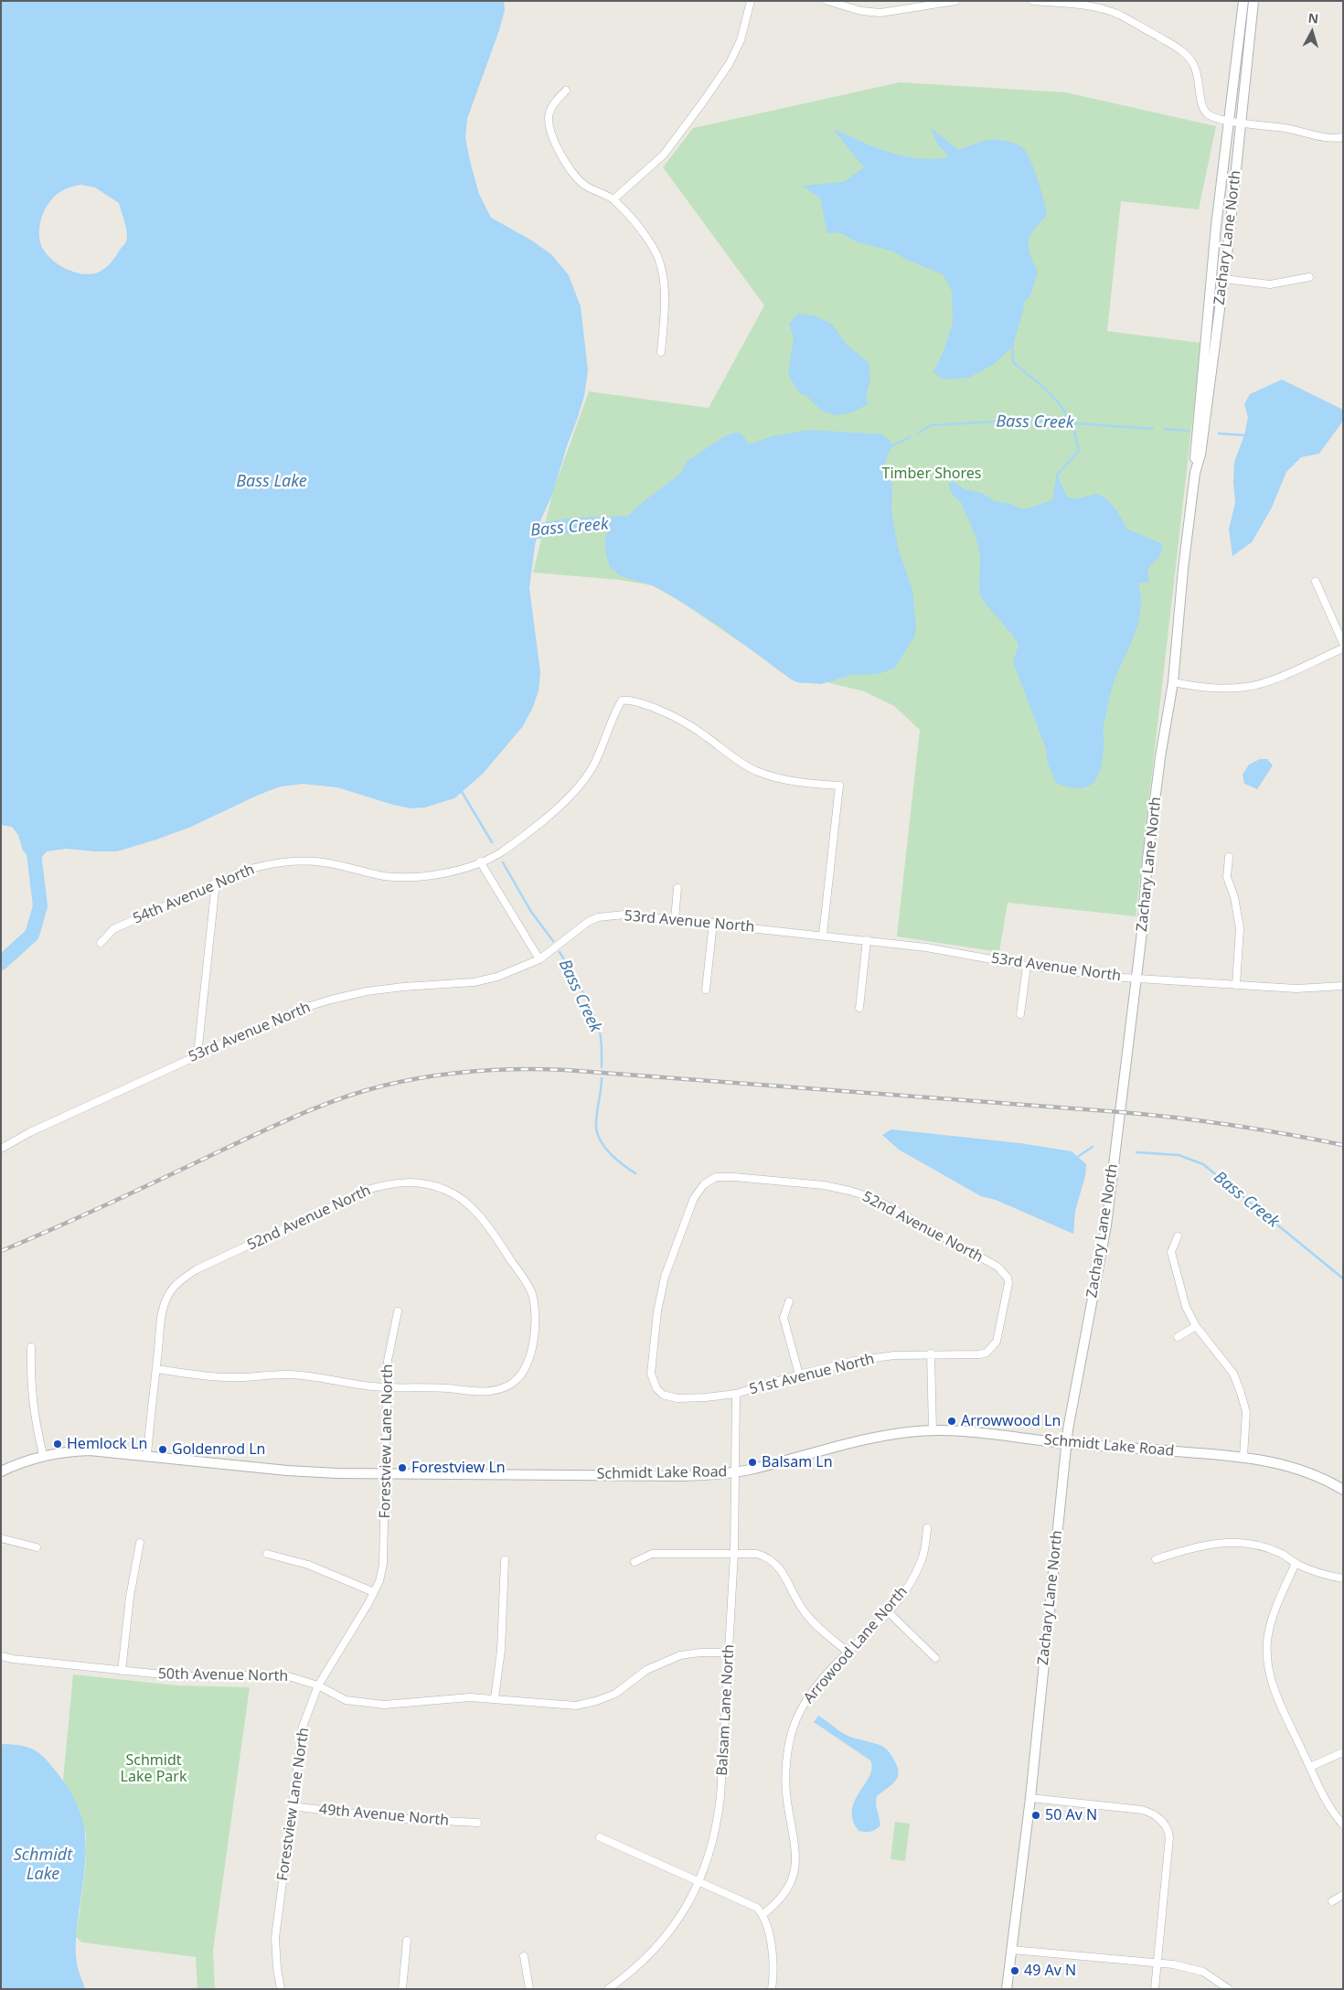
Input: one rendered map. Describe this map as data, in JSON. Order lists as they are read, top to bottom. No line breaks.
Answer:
{"streets":{"street":["Zachary Lane North","54th Avenue North","53rd Avenue North","52nd Avenue North","51st Avenue North","Forestview Lane North","Schmidt Lake Road","Arrowood Lane North","50th Avenue North","Balsam Lane North","49th Avenue North"]},"crossings":[["Zachary Lane North","53rd Avenue North"],["Zachary Lane North","Schmidt Lake Road"],["54th Avenue North","53rd Avenue North"],["52nd Avenue North","51st Avenue North"],["52nd Avenue North","Forestview Lane North"],["52nd Avenue North","Schmidt Lake Road"],["51st Avenue North","Balsam Lane North"],["Forestview Lane North","Schmidt Lake Road"],["Forestview Lane North","50th Avenue North"],["Forestview Lane North","49th Avenue North"],["Schmidt Lake Road","Balsam Lane North"],["50th Avenue North","Balsam Lane North"]],"water":["Bass Creek","Bass Lake","Schmidt Lake"],"parks":["Timber Shores","Schmidt Lake Park"],"places":["Arrowwood Ln","Hemlock Ln","Goldenrod Ln","Balsam Ln","Forestview Ln","50 Av N","49 Av N"],"north":"top"}
